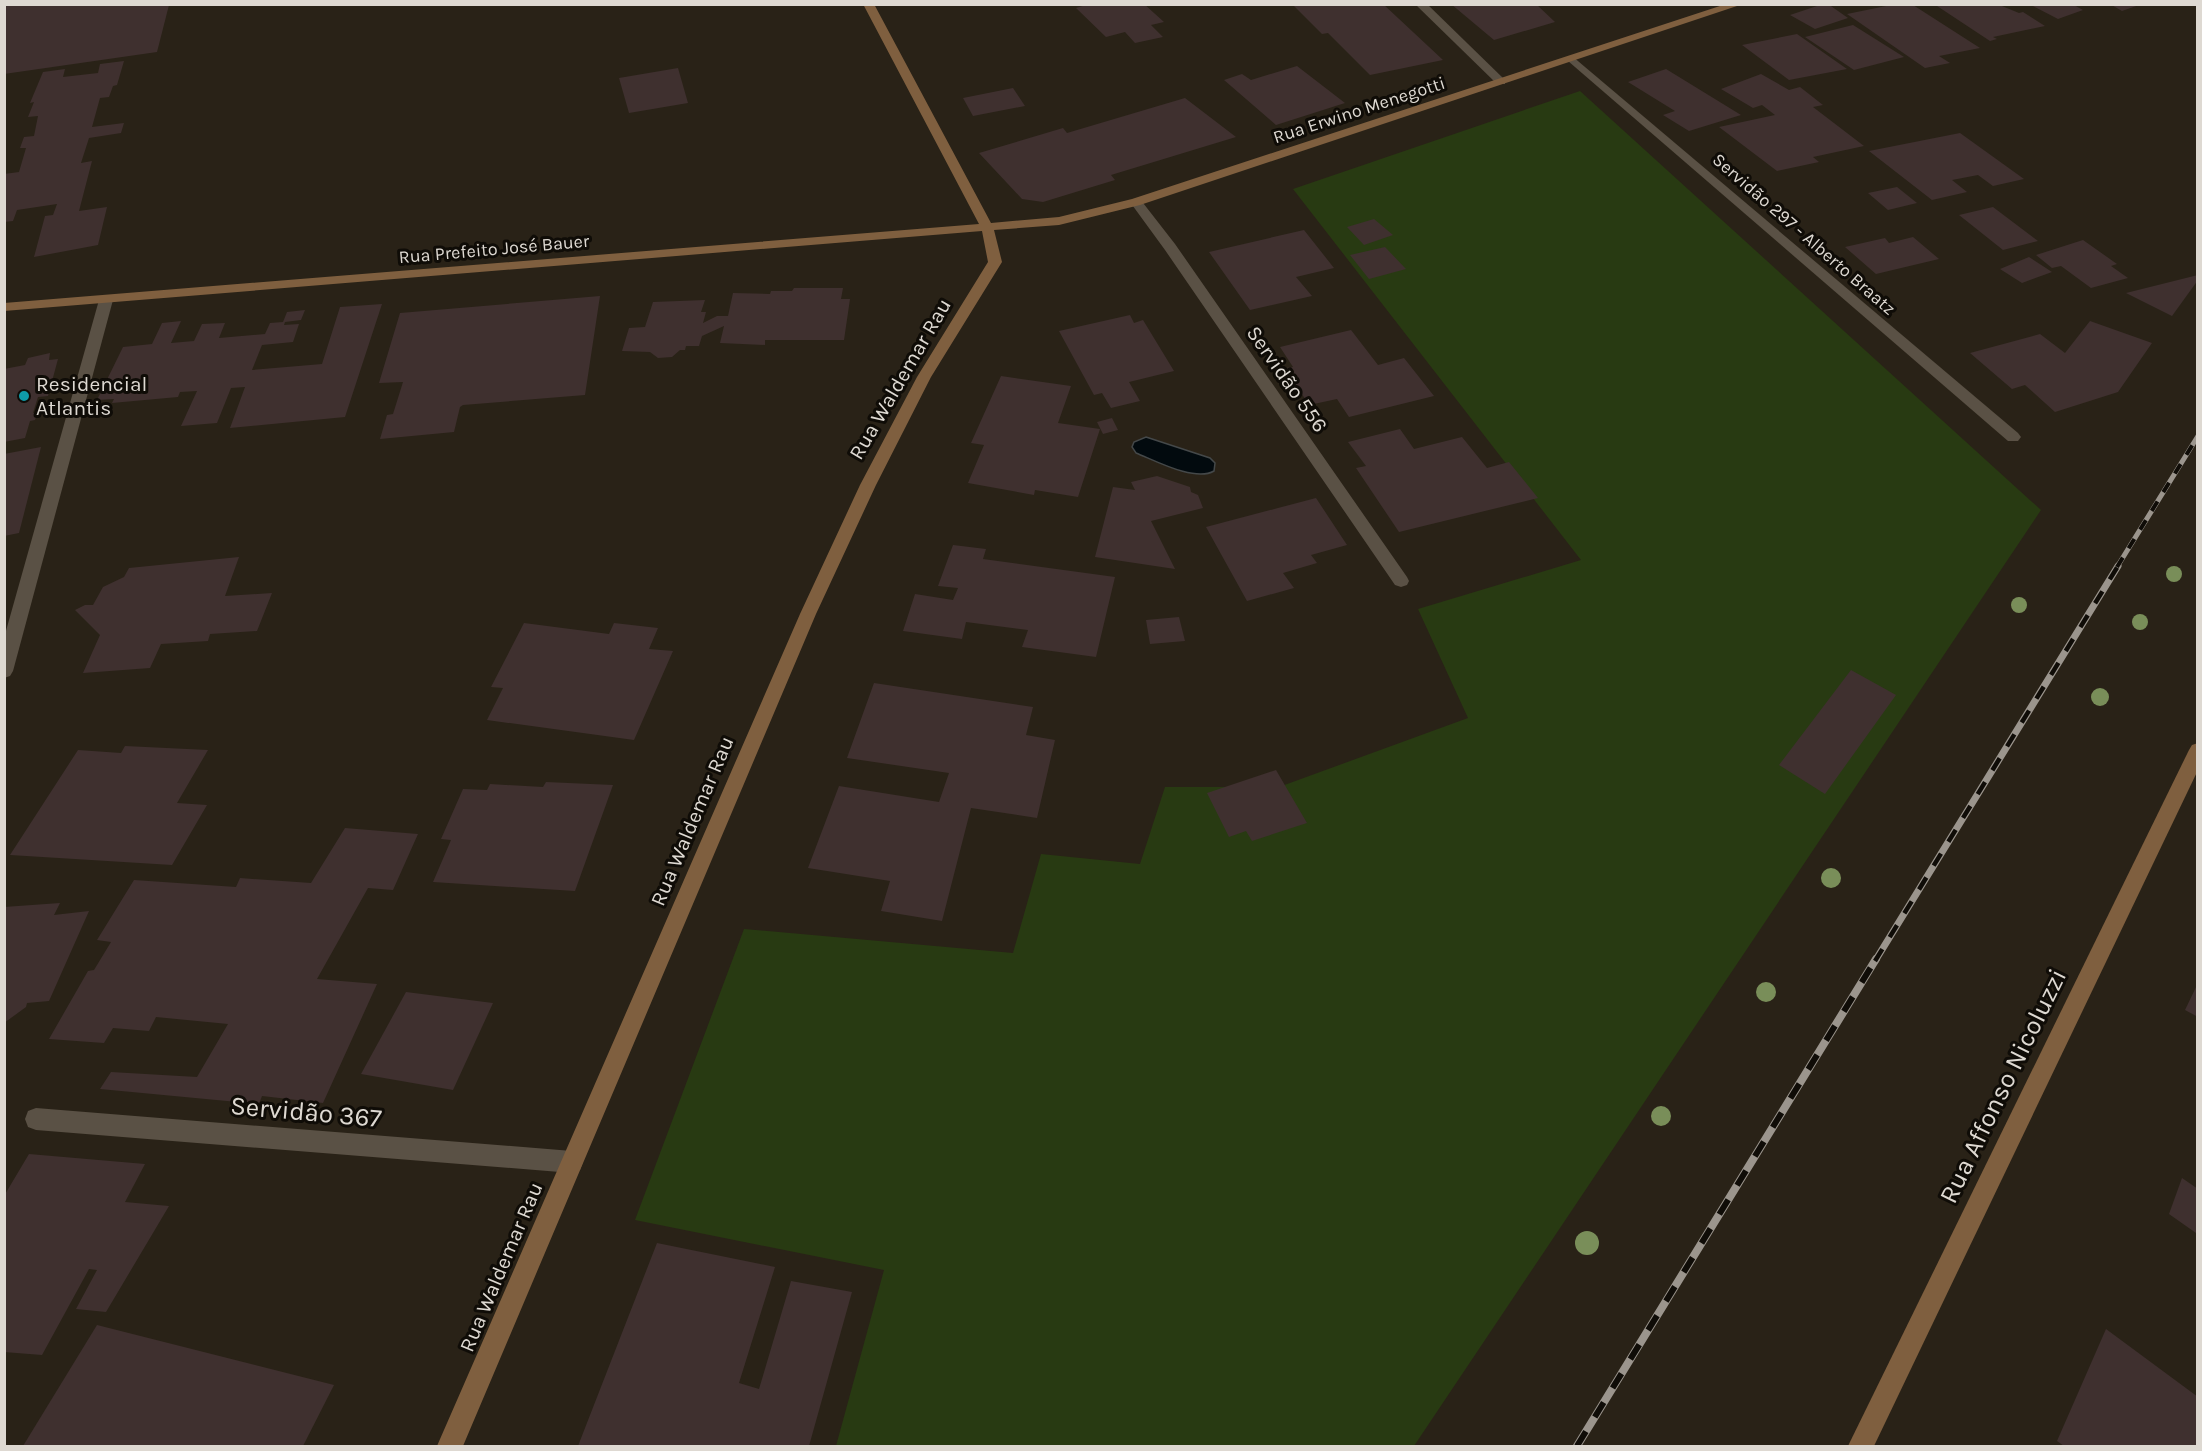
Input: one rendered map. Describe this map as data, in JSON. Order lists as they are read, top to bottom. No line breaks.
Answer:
{"streets":{"street":["Rua Erwino Menegotti","Servidão 297 - Alberto Braatz","Rua Prefeito José Bauer","Rua Waldemar Rau","Servidão 556","Rua Affonso Nicoluzzi","Servidão 367"]},"crossings":[["Rua Erwino Menegotti","Servidão 297 - Alberto Braatz"],["Rua Erwino Menegotti","Rua Prefeito José Bauer"],["Rua Erwino Menegotti","Rua Waldemar Rau"],["Rua Erwino Menegotti","Servidão 556"],["Rua Prefeito José Bauer","Rua Waldemar Rau"],["Rua Waldemar Rau","Servidão 367"]],"places":["Residencial Atlantis"]}
